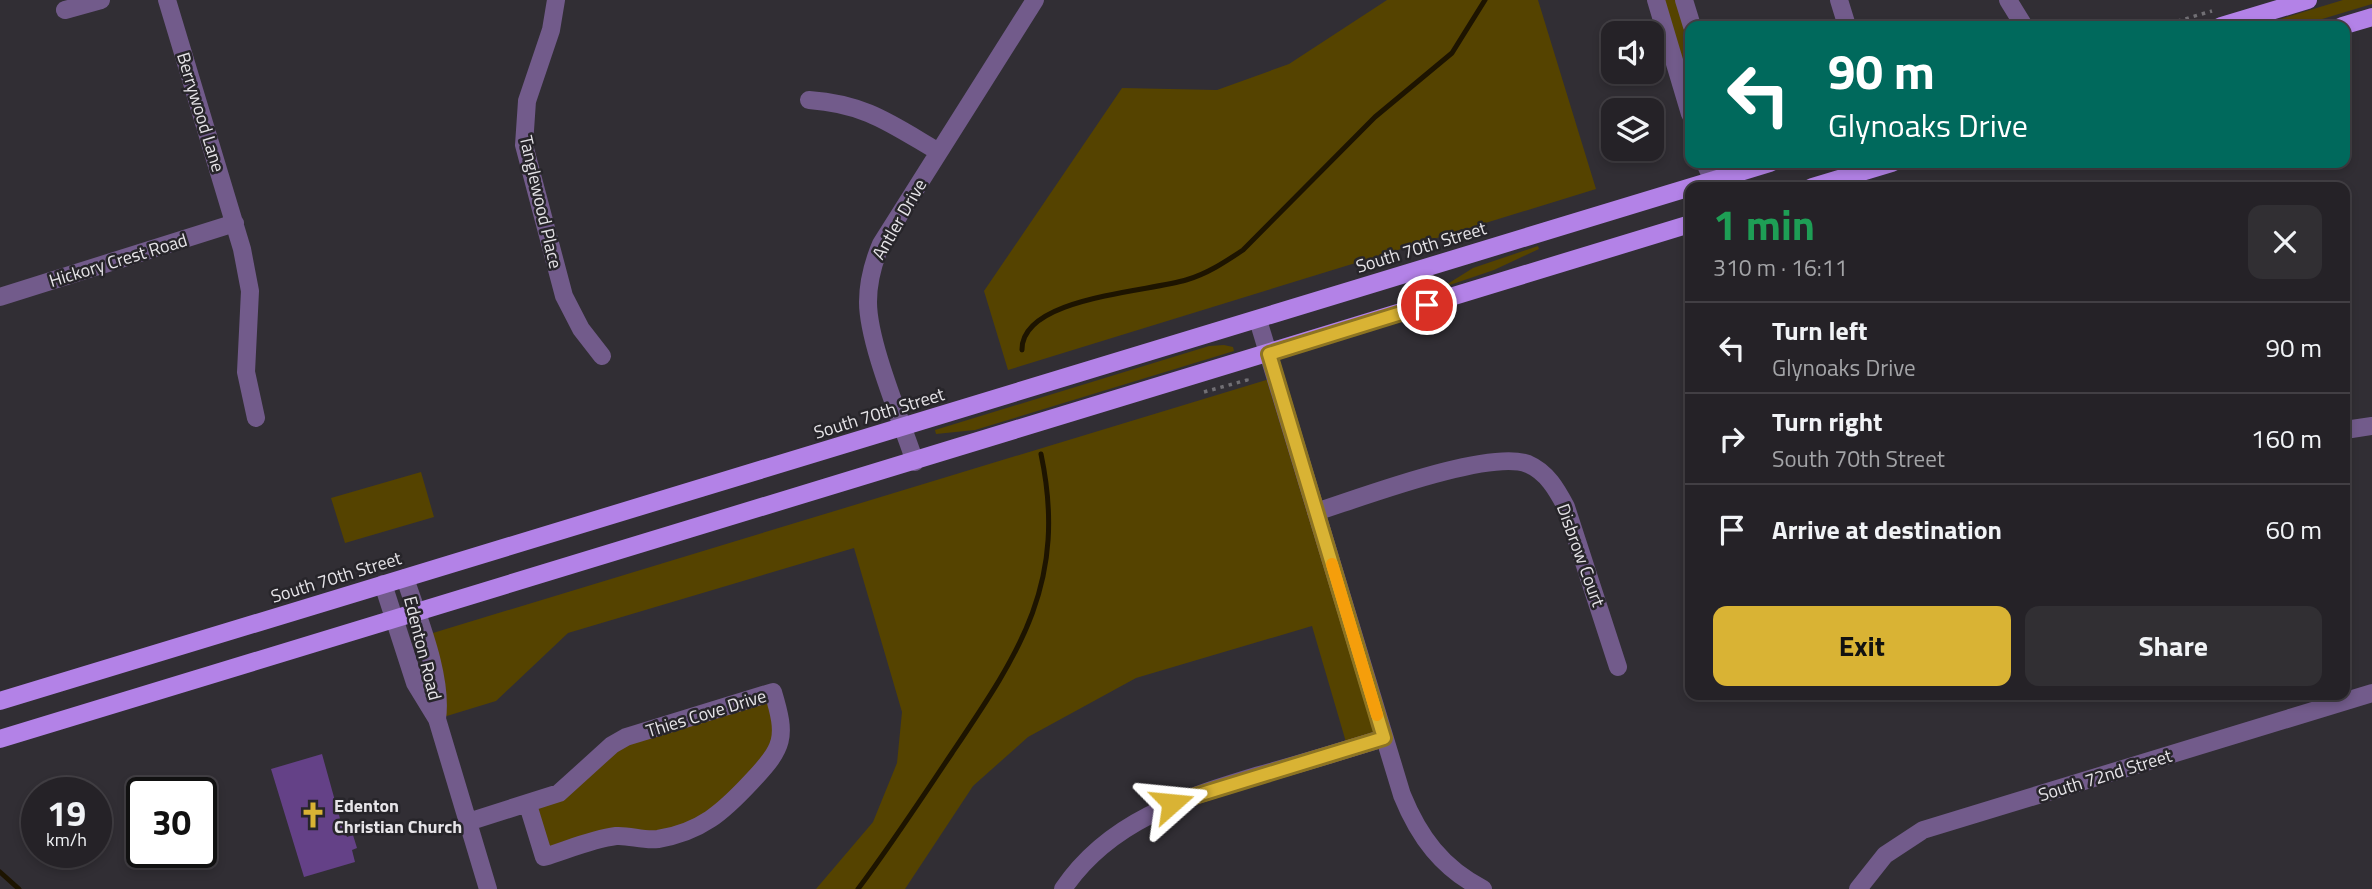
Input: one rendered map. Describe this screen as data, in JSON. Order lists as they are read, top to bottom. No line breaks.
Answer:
{"streets":{"main road":["South 70th Street"],"street":["Berrywood Lane","Tanglewood Place","Antler Drive","Hickory Crest Road","Disbrow Court","Edenton Road","Thies Cove Drive","South 72nd Street"]},"crossings":[["Berrywood Lane","Hickory Crest Road"],["Antler Drive","South 70th Street"],["South 70th Street","Edenton Road"],["Edenton Road","Thies Cove Drive"]],"places":{"church":["Edenton Christian Church"]},"page":{"turn":["90 m","Glynoaks Drive"],"heading":["1 min","310 m · 16:11"],"list":[{"name":"Turn left","note":"Glynoaks Drive","value":"90 m"},{"name":"Turn right","note":"South 70th Street","value":"160 m"},{"name":"Arrive at destination","value":"60 m"}],"buttons":["Exit","Share"],"speed":"19 km/h","limit":"30"}}
